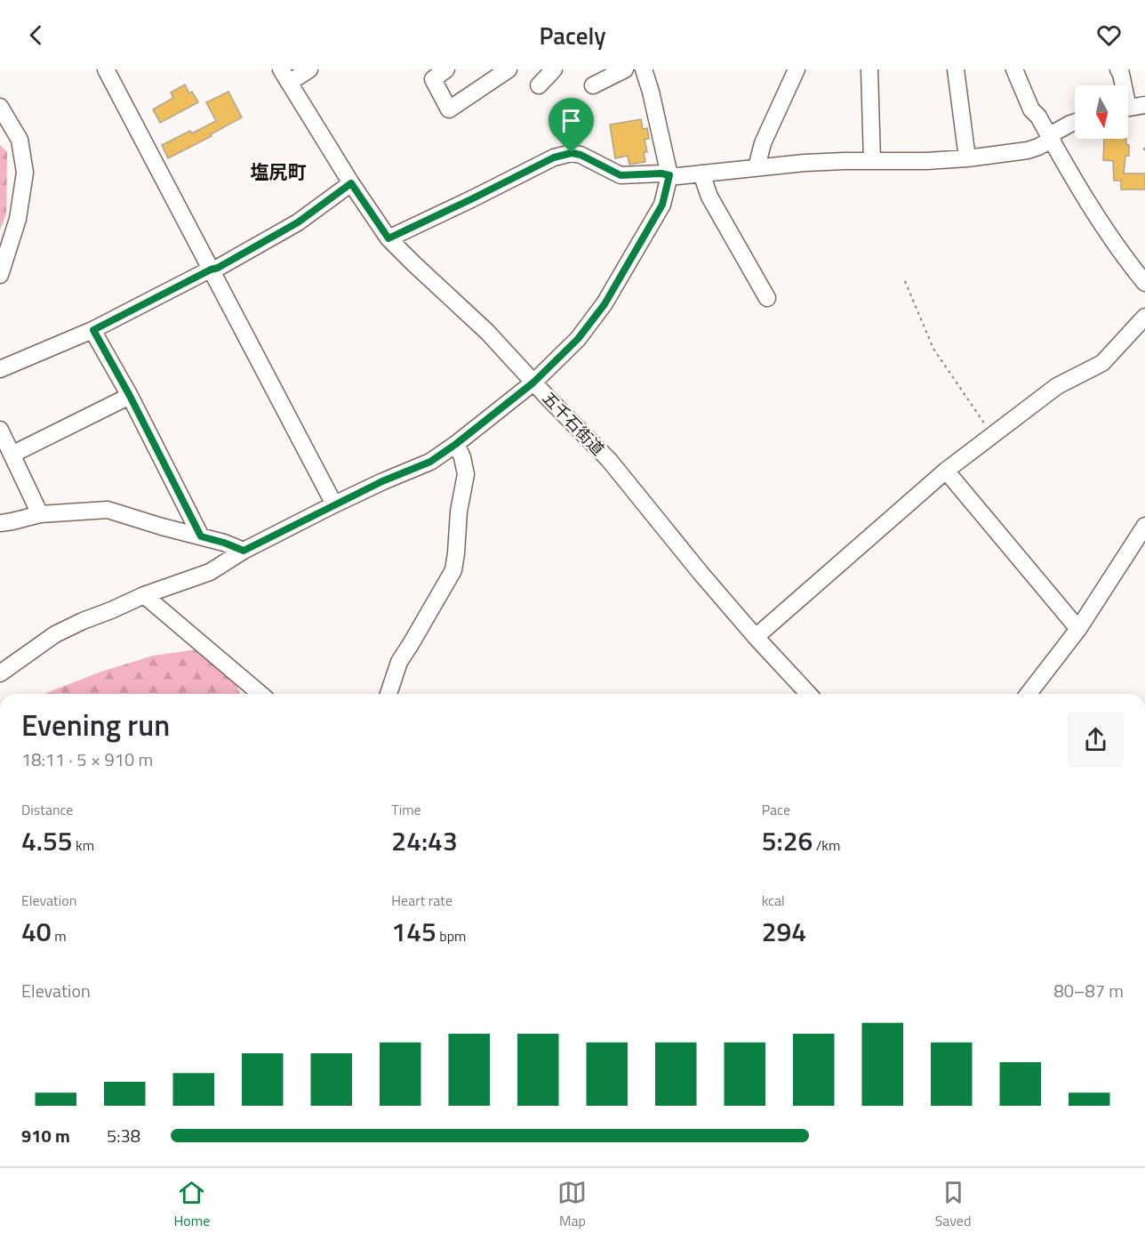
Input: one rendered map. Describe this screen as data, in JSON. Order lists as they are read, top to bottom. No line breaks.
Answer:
{"streets":{"street":["五千石街道"]},"districts":["塩尻町"],"north":"bottom","page":{"header":"Pacely","heading":["Evening run","18:11 · 5 × 910 m"],"stats":[["Distance","4.55 km"],["Time","24:43"],["Pace","5:26 /km"],["Elevation","40 m"],["Heart rate","145 bpm"],["kcal","294"]],"chart":["Elevation","80–87 m"],"list":[{"name":"910 m","note":"5:38"}],"tabs":["Home","Map","Saved"]}}
